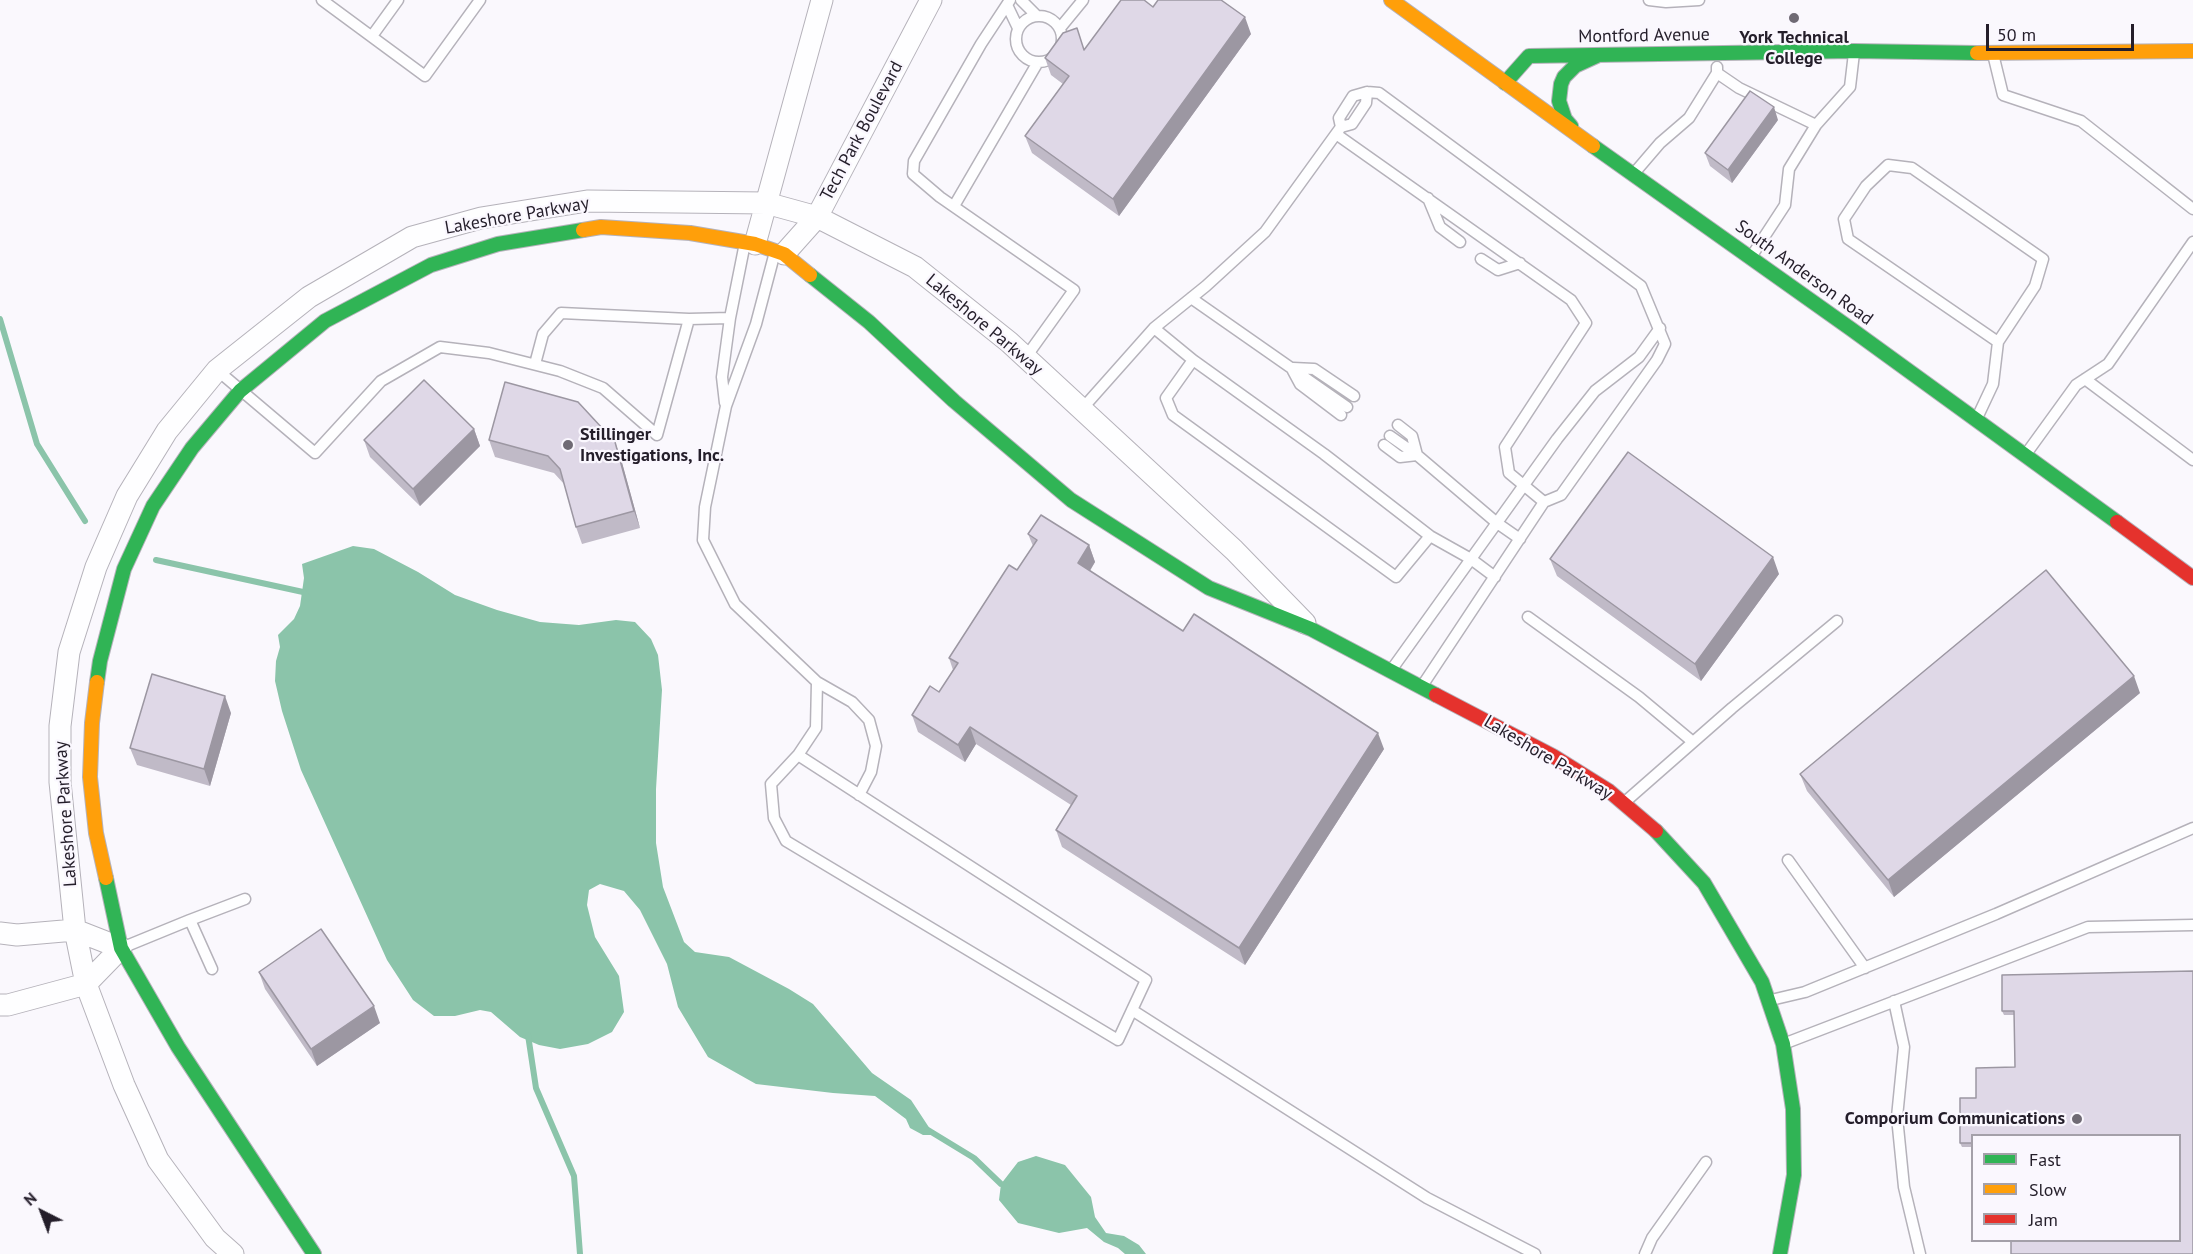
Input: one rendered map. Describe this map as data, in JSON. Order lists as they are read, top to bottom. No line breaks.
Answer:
{"streets":{"street":["Montford Avenue","Tech Park Boulevard","Lakeshore Parkway","South Anderson Road"]},"crossings":[["Montford Avenue","South Anderson Road"],["Tech Park Boulevard","Lakeshore Parkway"]],"places":["York Technical College","Stillinger Investigations, Inc.","Comporium Communications"],"legend":["Fast","Slow","Jam"],"scale_bar":"50 m","north":"top left"}
